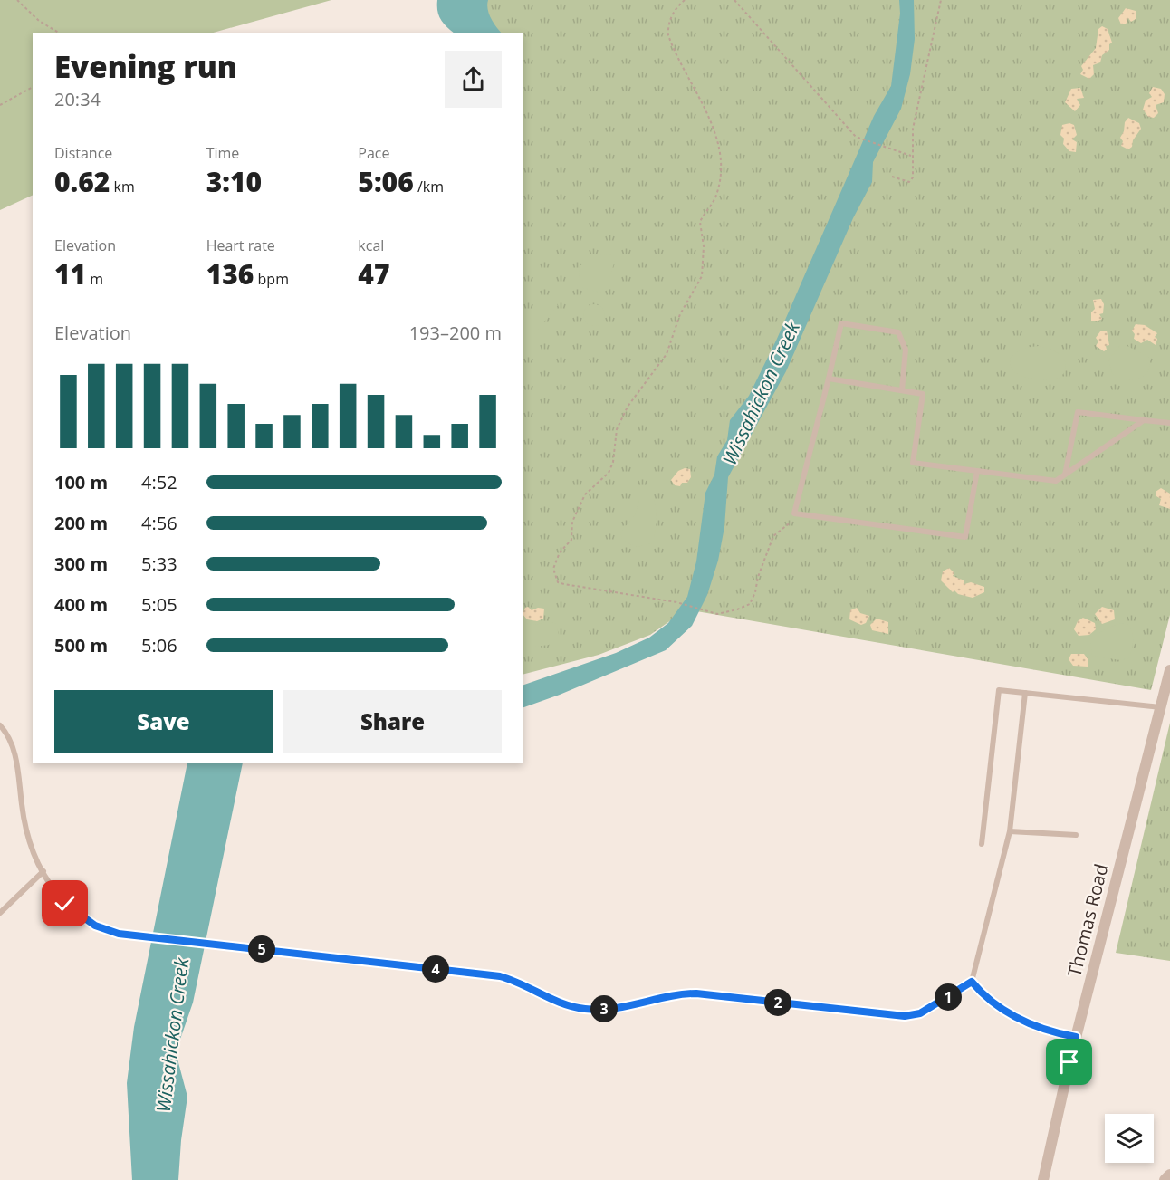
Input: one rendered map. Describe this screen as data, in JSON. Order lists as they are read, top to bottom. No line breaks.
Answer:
{"streets":{"street":["Thomas Road"]},"water":["Wissahickon Creek"],"page":{"heading":["Evening run","20:34"],"stats":[["Distance","0.62 km"],["Time","3:10"],["Pace","5:06 /km"],["Elevation","11 m"],["Heart rate","136 bpm"],["kcal","47"]],"chart":["Elevation","193–200 m"],"list":[{"name":"100 m","note":"4:52"},{"name":"200 m","note":"4:56"},{"name":"300 m","note":"5:33"},{"name":"400 m","note":"5:05"},{"name":"500 m","note":"5:06"}],"buttons":["Save","Share"],"pins":["5","4","1","2","3"]}}
